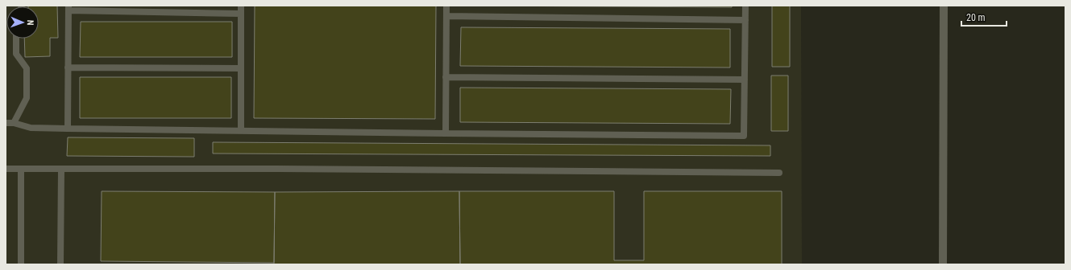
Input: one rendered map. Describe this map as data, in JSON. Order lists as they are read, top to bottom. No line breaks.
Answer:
{"scale_bar":"20 m","north":"right"}
